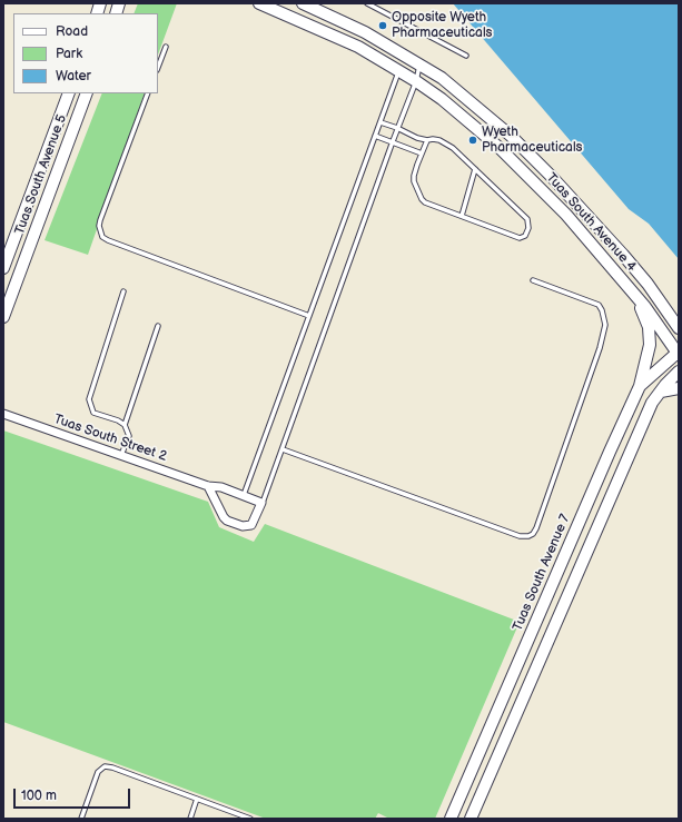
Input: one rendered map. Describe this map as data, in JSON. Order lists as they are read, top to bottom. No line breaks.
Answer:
{"streets":{"street":["Tuas South Avenue 5","Tuas South Avenue 4","Tuas South Street 2","Tuas South Avenue 7"]},"crossings":[["Tuas South Avenue 4","Tuas South Avenue 7"]],"places":["Opposite Wyeth Pharmaceuticals","Wyeth Pharmaceuticals"],"legend":["Road","Park","Water"],"scale_bar":"100 m"}
